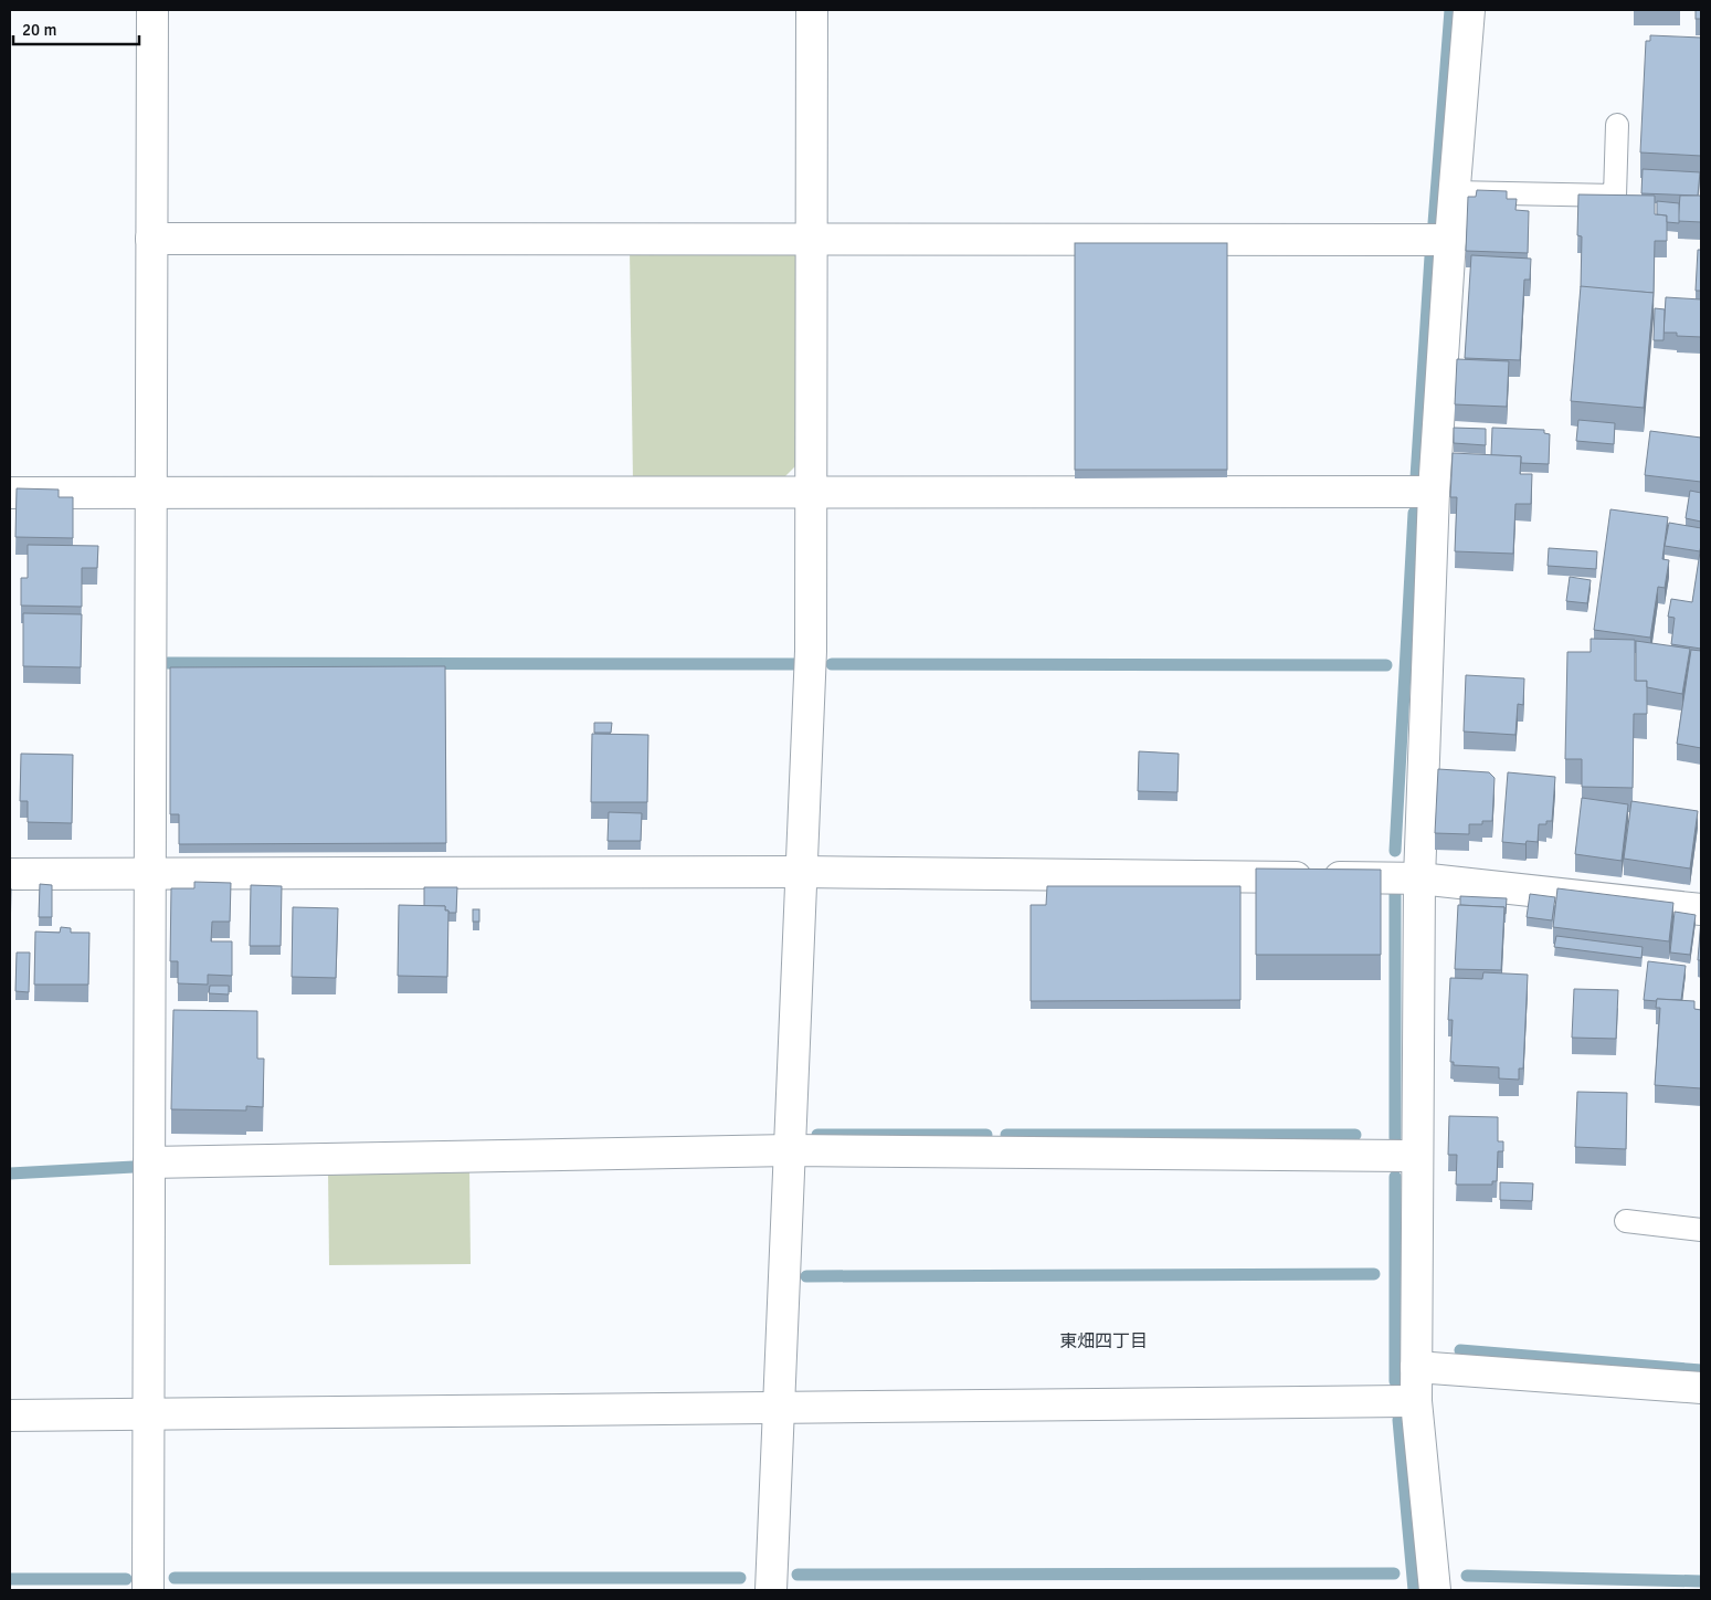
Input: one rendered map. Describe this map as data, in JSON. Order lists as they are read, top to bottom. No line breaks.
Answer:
{"districts":["東畑四丁目"],"scale_bar":"20 m"}
